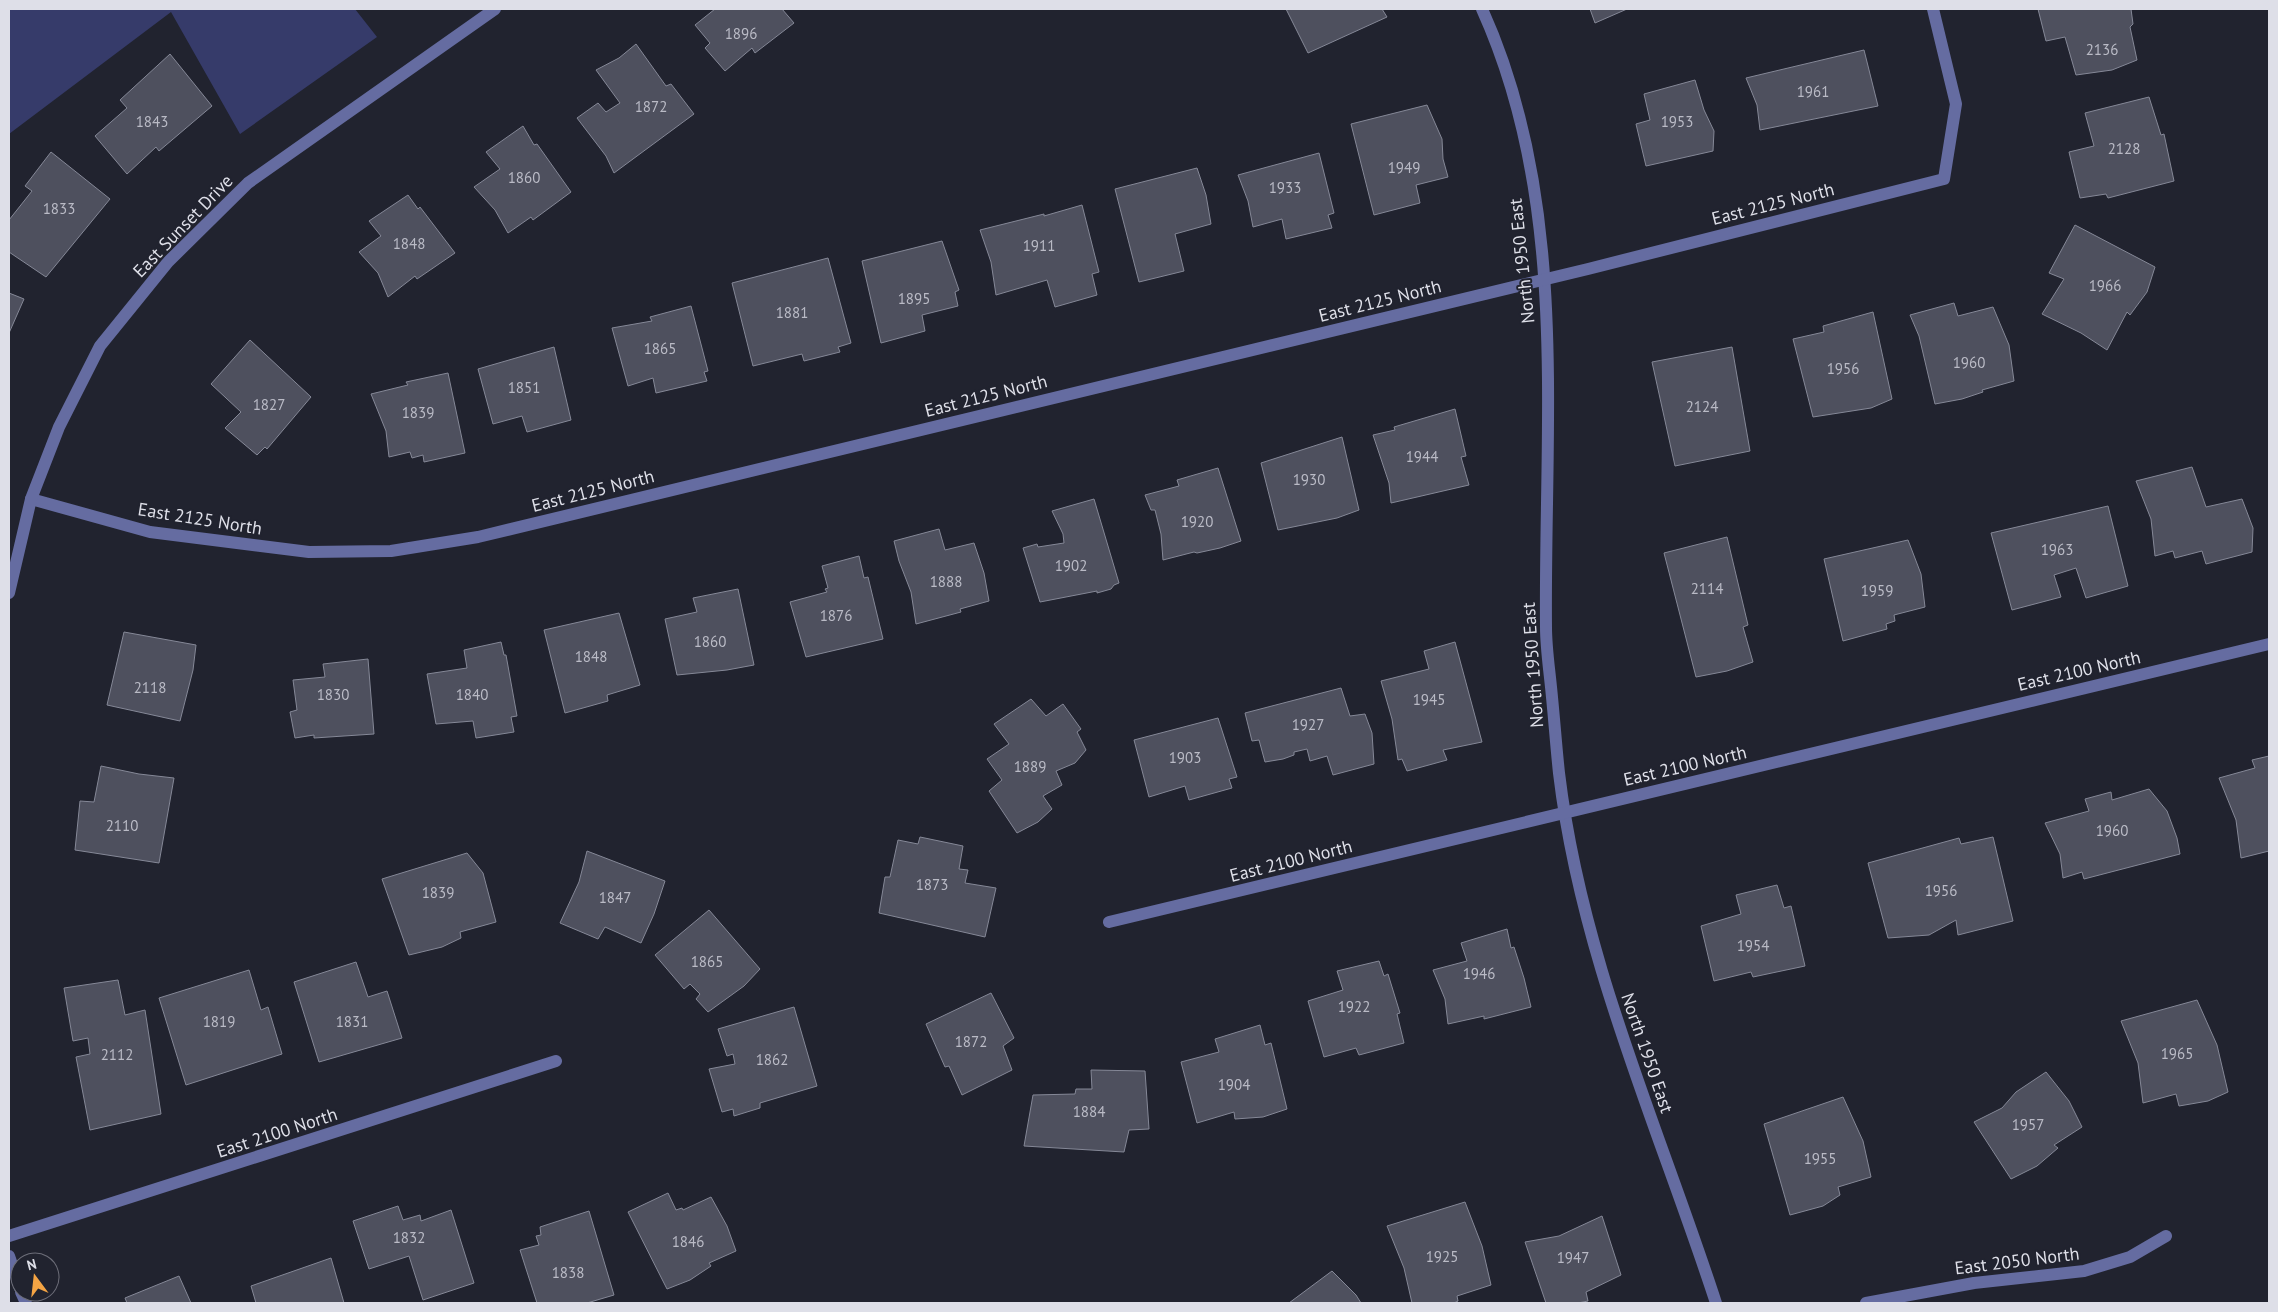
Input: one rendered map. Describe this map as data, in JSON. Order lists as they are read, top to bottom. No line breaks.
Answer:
{"streets":{"street":["East 2125 North","East Sunset Drive","North 1950 East","East 2100 North","East 2050 North"]},"crossings":[["East 2125 North","East Sunset Drive"],["East 2125 North","North 1950 East"],["North 1950 East","East 2100 North"]],"house_numbers":["1896","2136","1961","1872","1843","1953","2128","1949","1860","1933","1833","1848","1911","1966","1895","1881","1865","1960","1956","1851","1827","2124","1839","1944","1930","1920","1963","1902","1888","2114","1959","1876","1860","1848","2118","1830","1840","1945","1927","1903","1889","2110","1960","1873","1956","1839","1847","1954","1865","1946","1922","1819","1831","1872","1965","2112","1862","1904","1884","1957","1955","1832","1846","1925","1947","1838"],"north":"top"}
